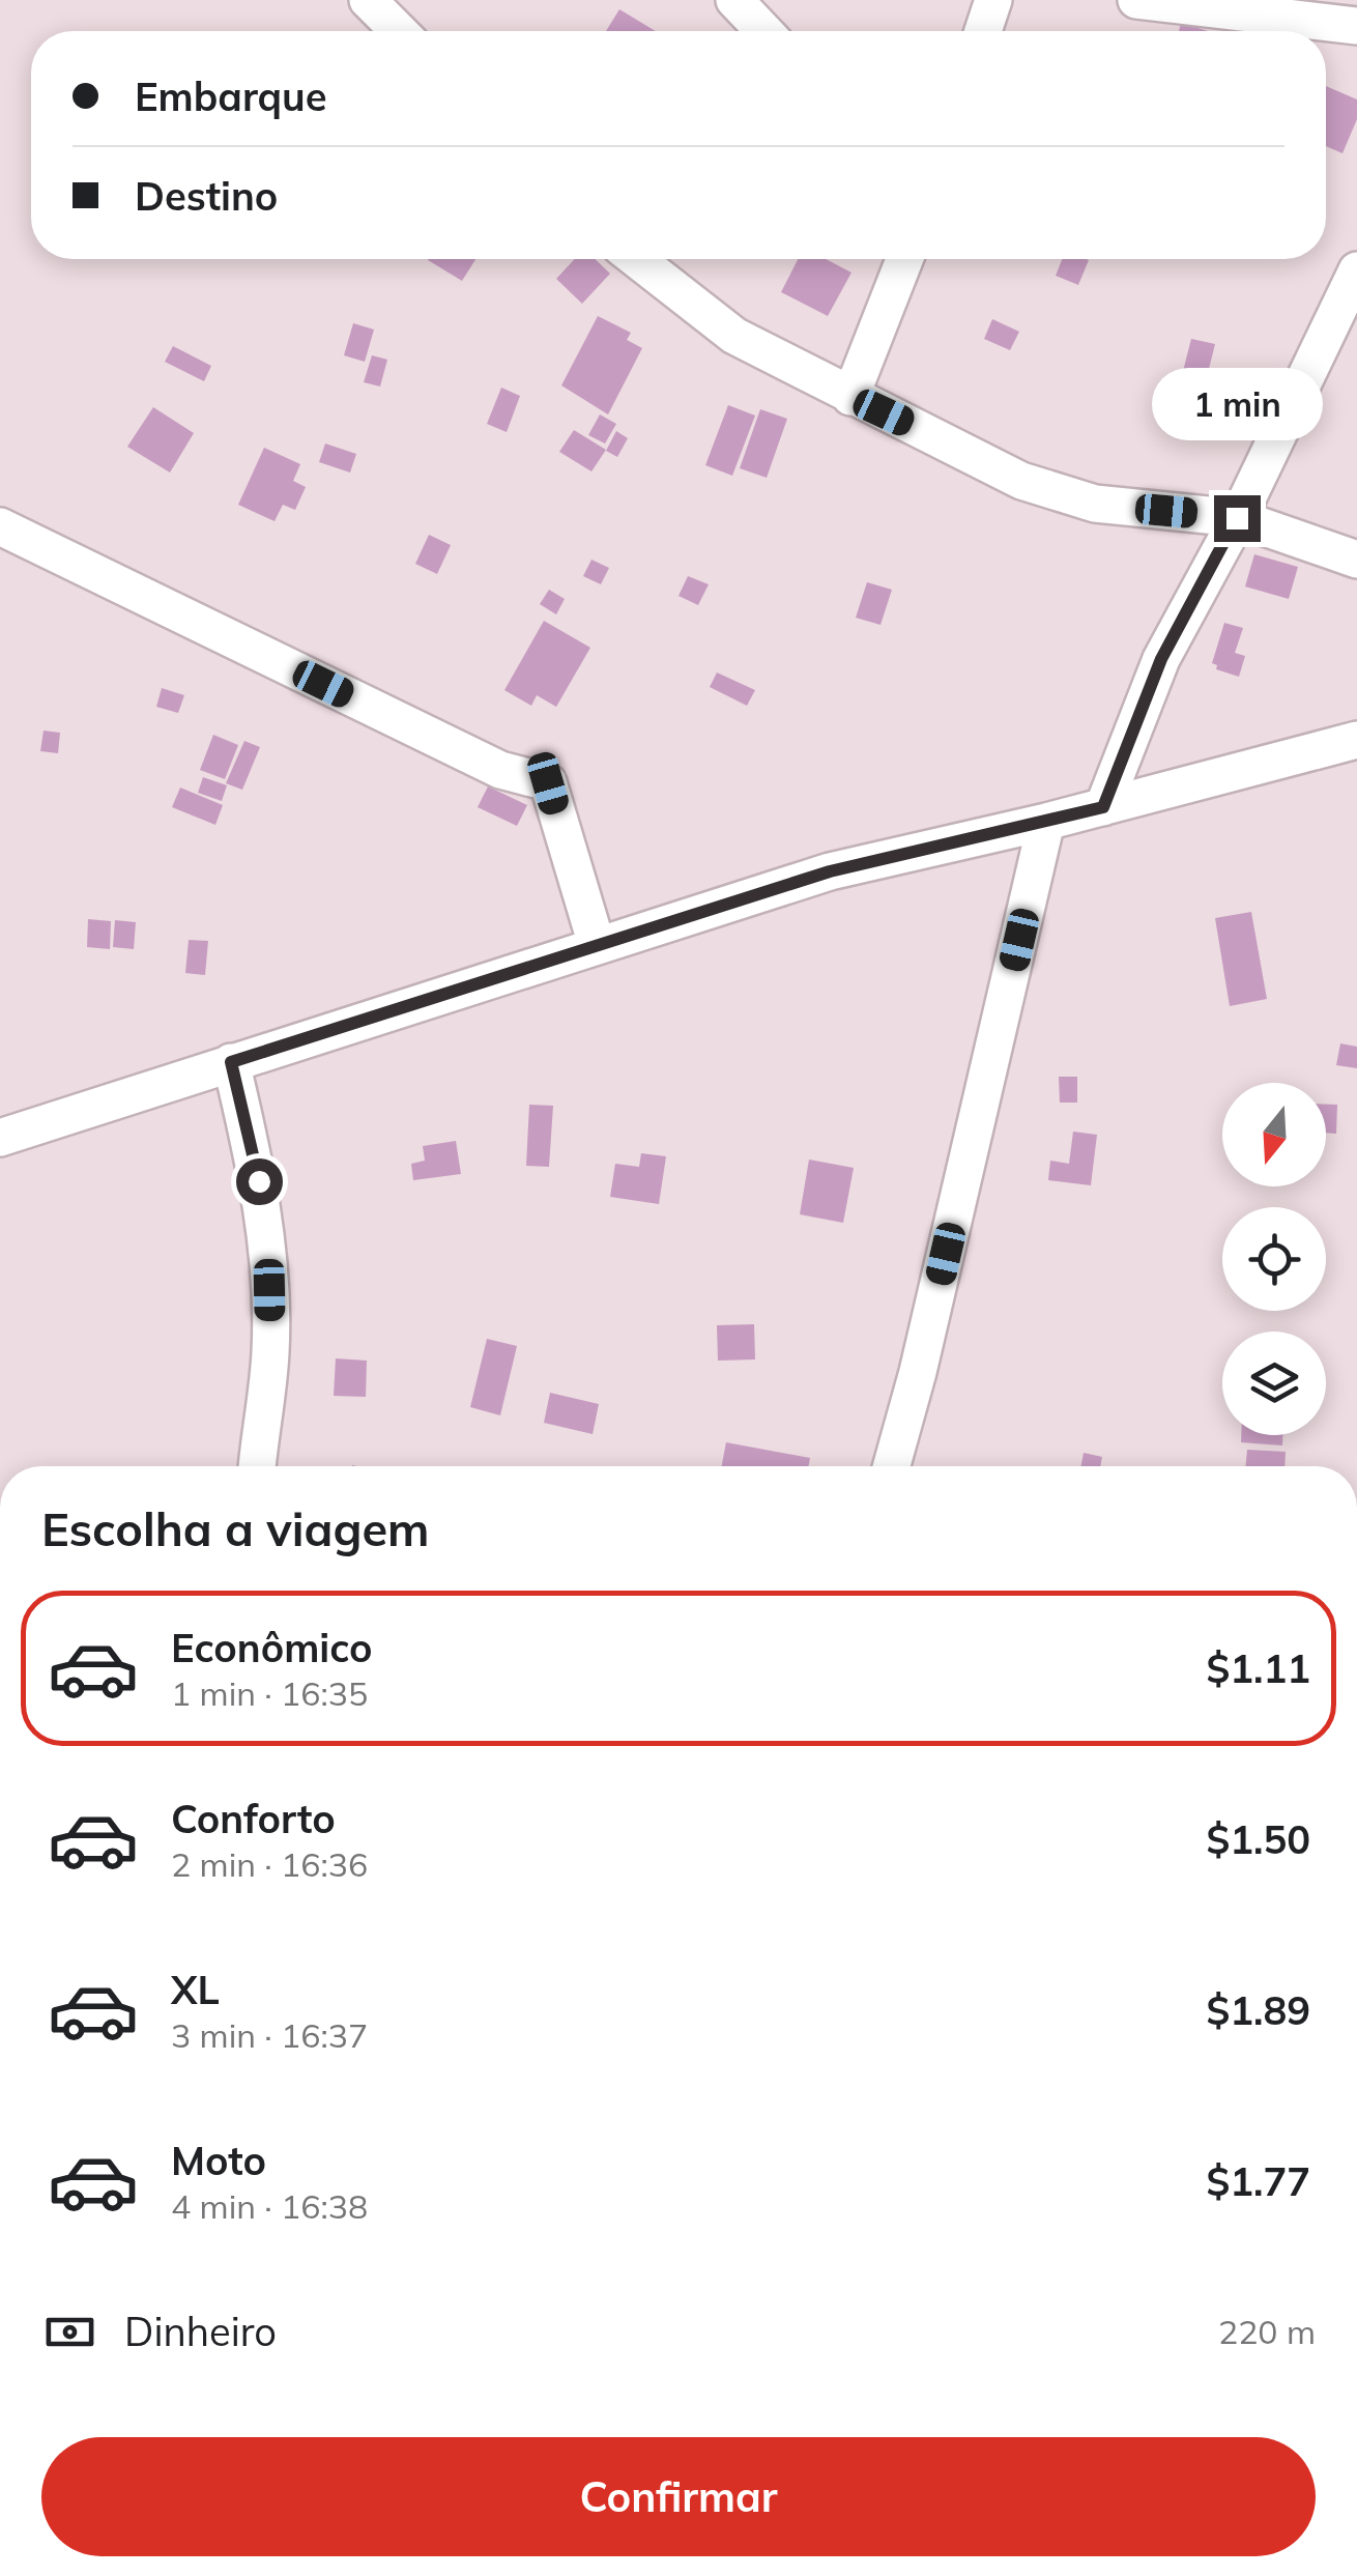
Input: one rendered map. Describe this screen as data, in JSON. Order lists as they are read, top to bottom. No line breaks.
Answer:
{"north":"bottom","page":{"banner":["Embarque","Destino"],"bubble":"1 min","heading":"Escolha a viagem","list":[{"name":"Econômico","note":"1 min · 16:35","value":"$1.11"},{"name":"Conforto","note":"2 min · 16:36","value":"$1.50"},{"name":"XL","note":"3 min · 16:37","value":"$1.89"},{"name":"Moto","note":"4 min · 16:38","value":"$1.77"}],"pay":["Dinheiro","220 m"],"buttons":"Confirmar"}}
